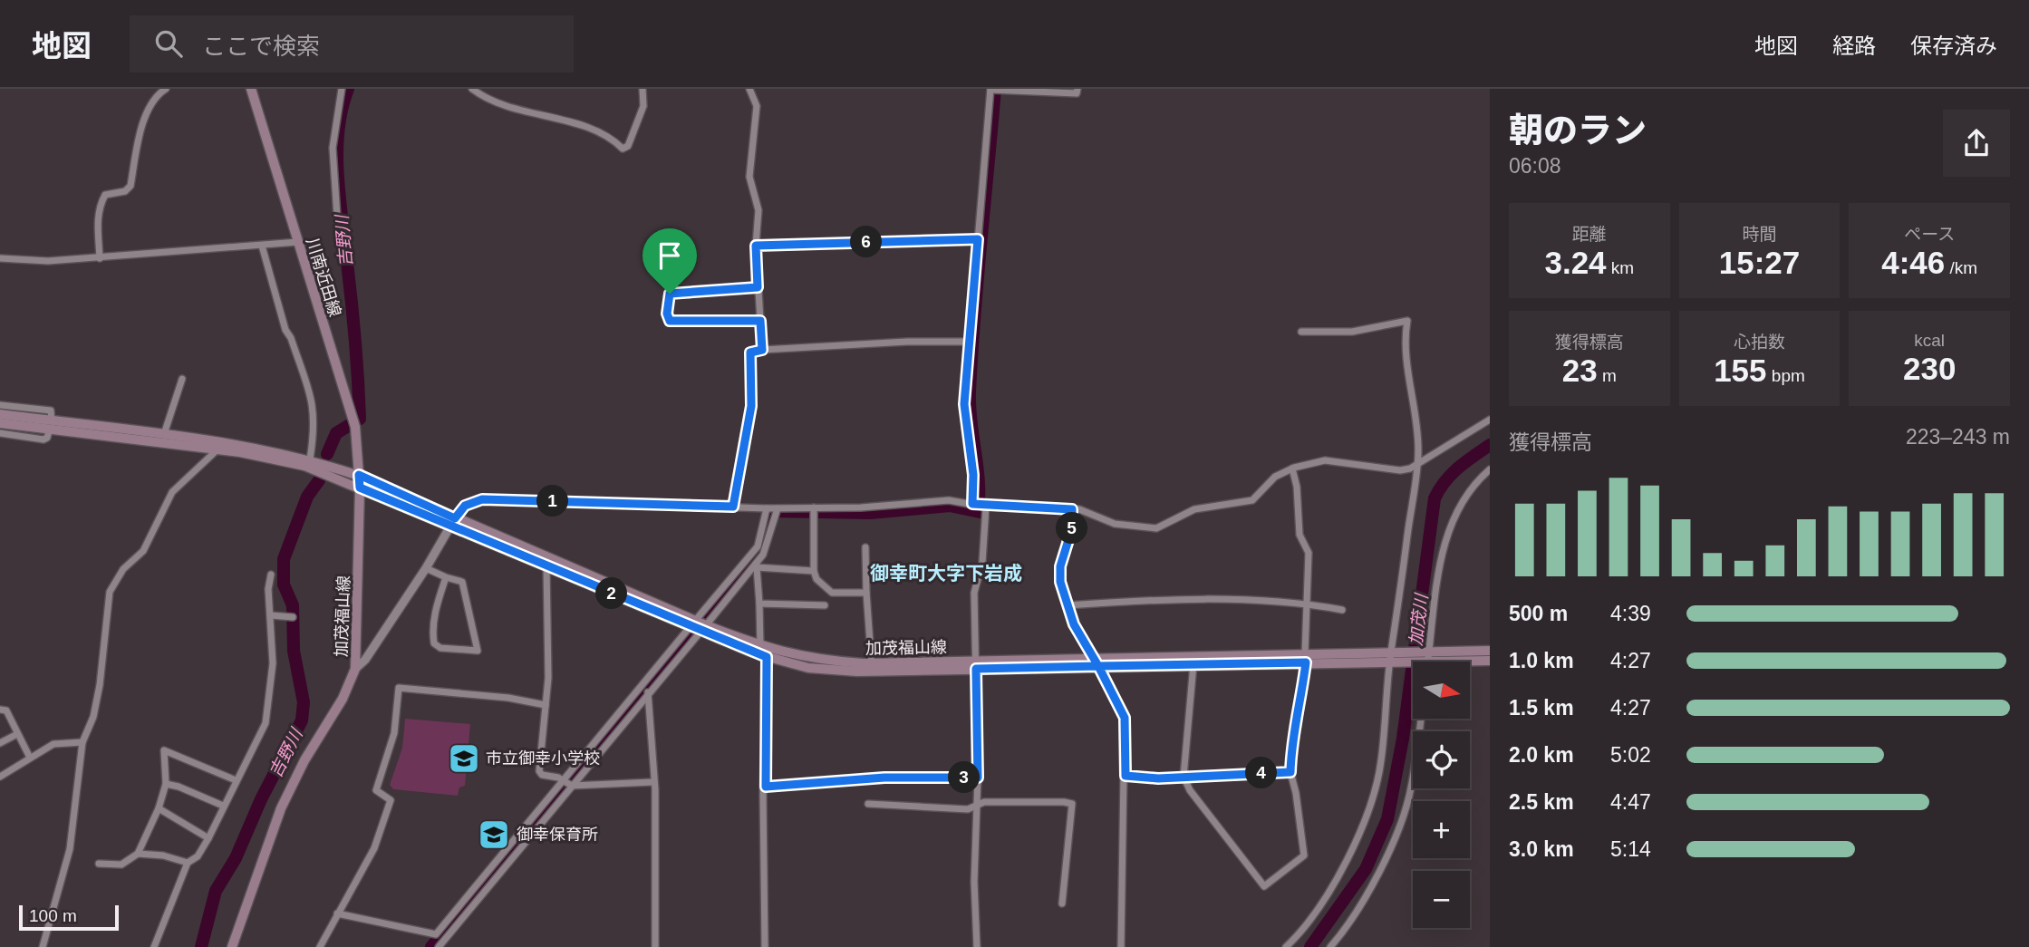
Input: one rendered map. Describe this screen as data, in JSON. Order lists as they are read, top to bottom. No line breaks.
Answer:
{"streets":{"main road":["川南近田線","加茂福山線"]},"crossings":[["川南近田線","加茂福山線"]],"districts":["御幸町大字下岩成"],"water":["吉野川","加茂川"],"places":{"school or university":["市立御幸小学校","御幸保育所"]},"scale_bar":"100 m","north":"right","page":{"header":"地図","search":"ここで検索","nav":["地図","経路","保存済み"],"heading":["朝のラン","06:08"],"stats":[["距離","3.24 km"],["時間","15:27"],["ペース","4:46 /km"],["獲得標高","23 m"],["心拍数","155 bpm"],["kcal","230"]],"pins":["6","1","5","2","4","3"],"chart":["獲得標高","223–243 m"],"list":[{"name":"500 m","note":"4:39"},{"name":"1.0 km","note":"4:27"},{"name":"1.5 km","note":"4:27"},{"name":"2.0 km","note":"5:02"},{"name":"2.5 km","note":"4:47"},{"name":"3.0 km","note":"5:14"}],"map_buttons":["+","−"],"scale":"100 m"}}
